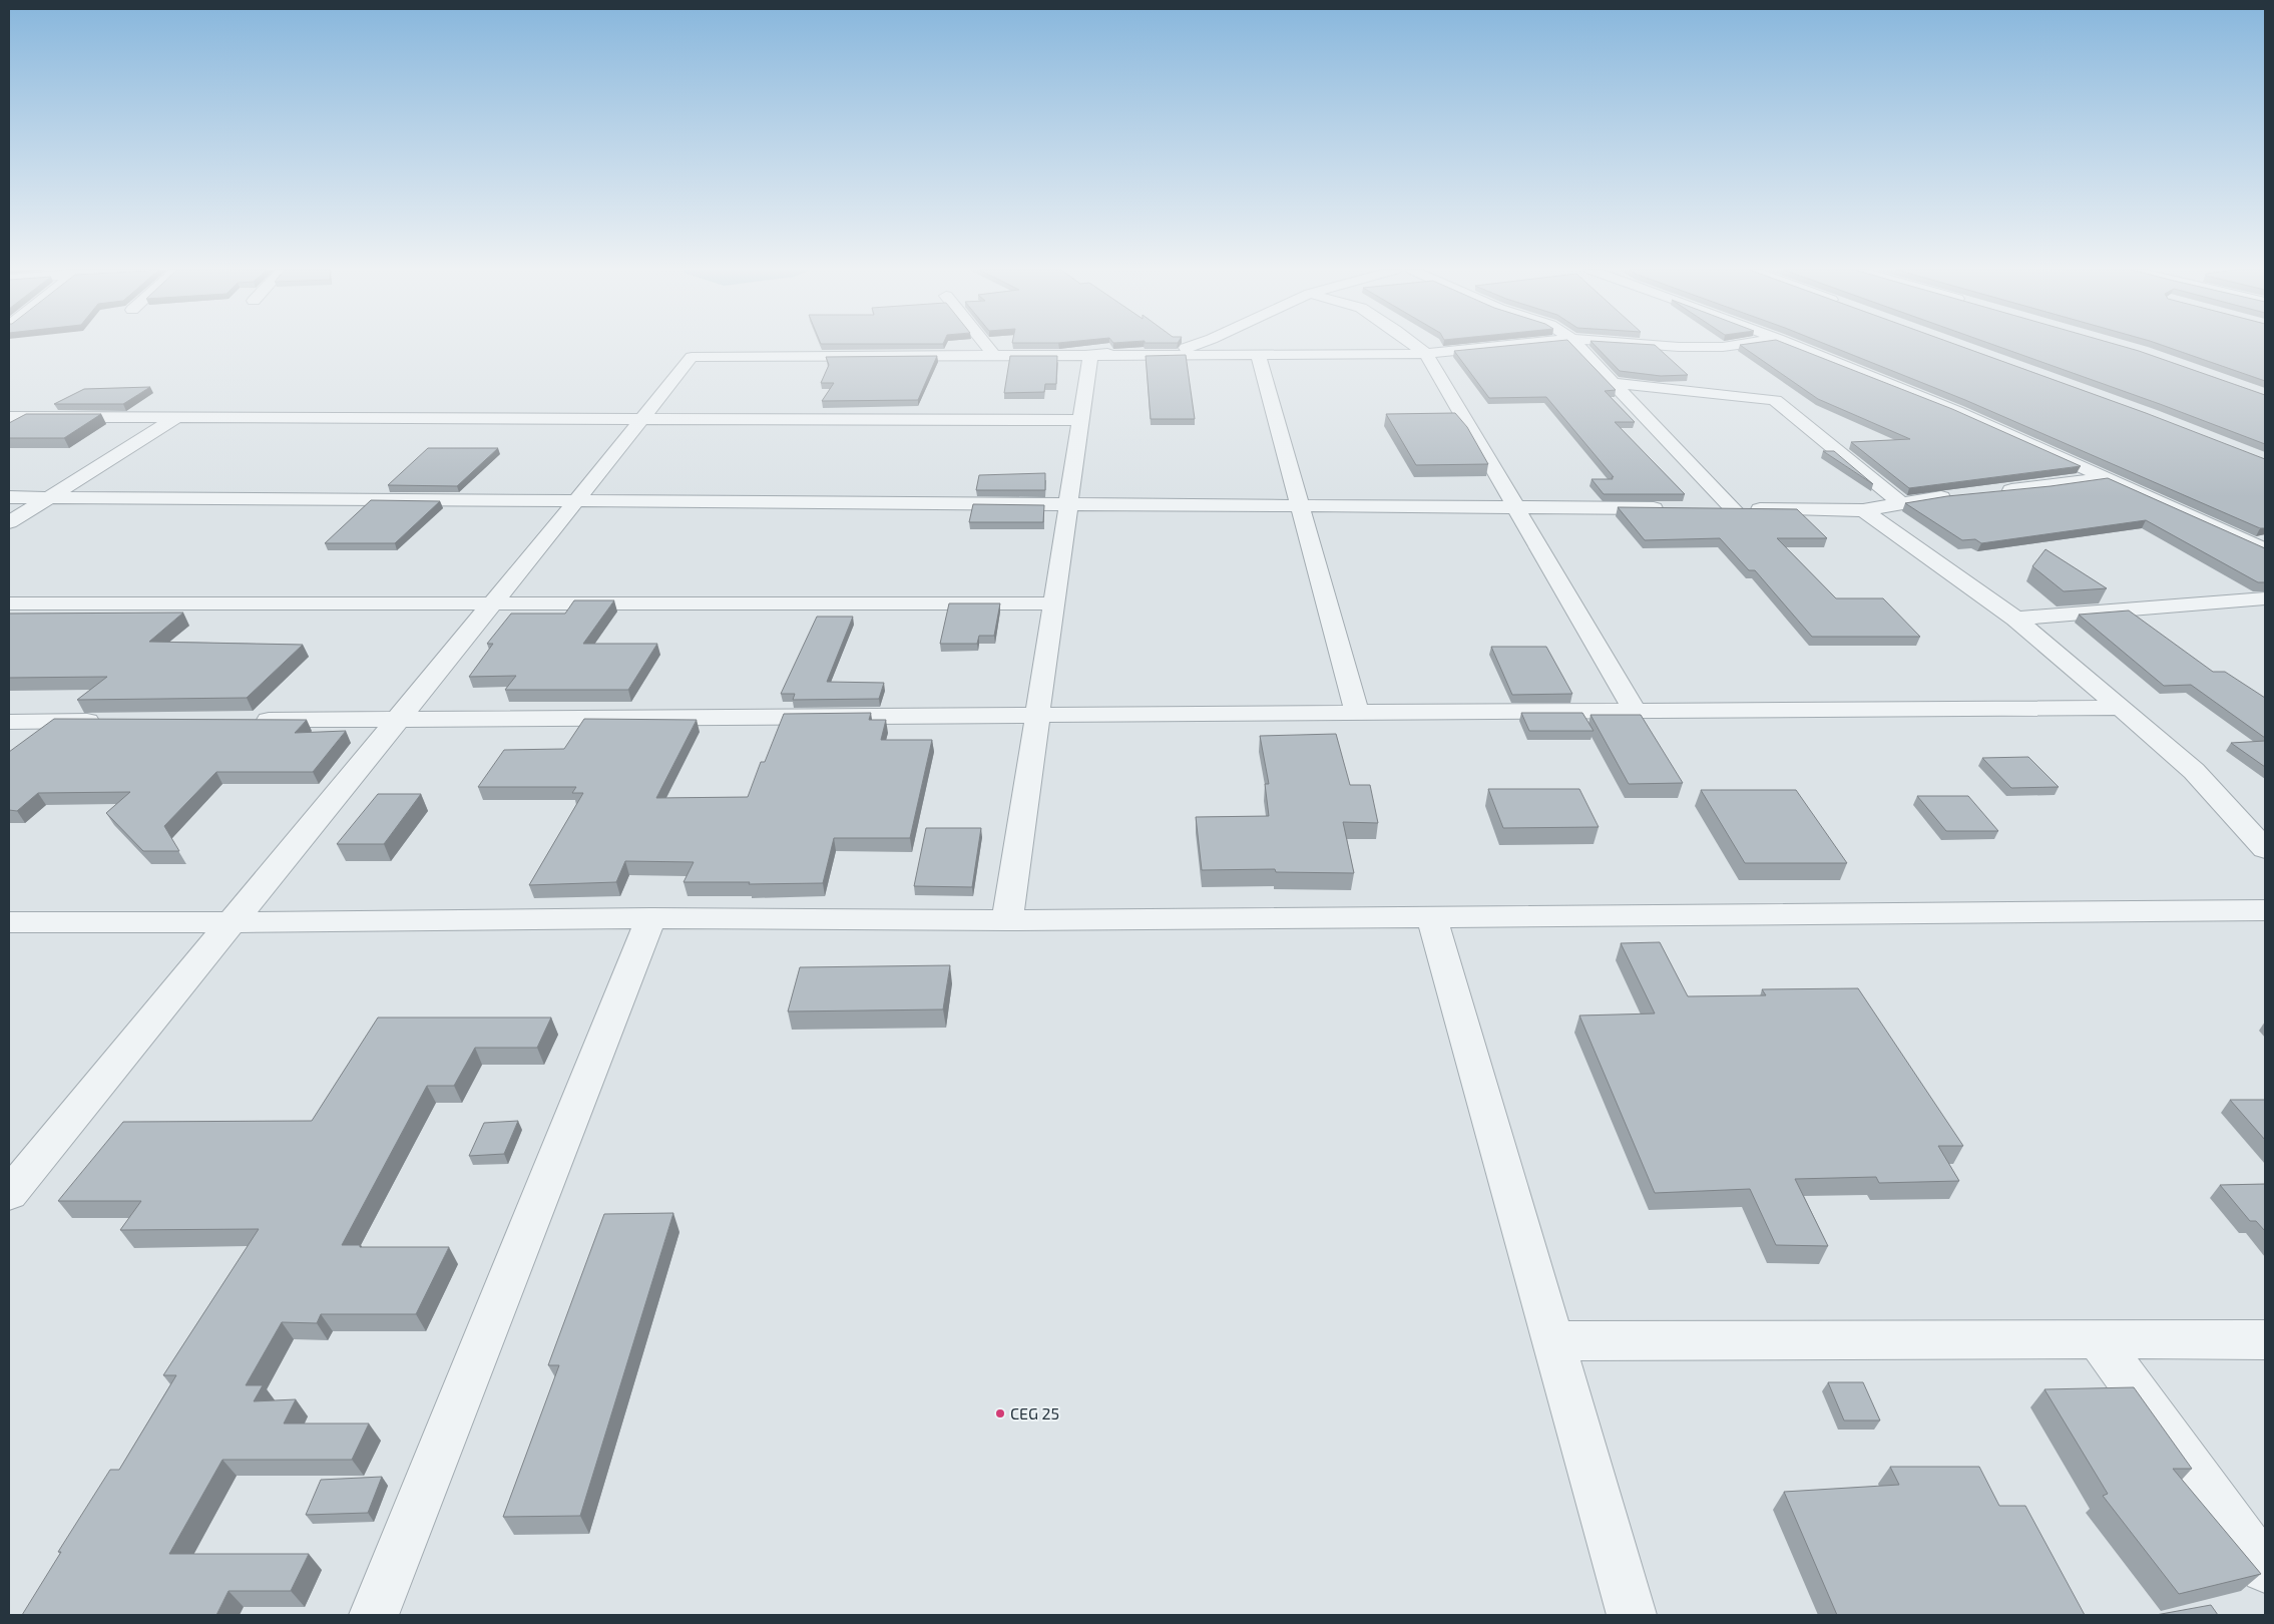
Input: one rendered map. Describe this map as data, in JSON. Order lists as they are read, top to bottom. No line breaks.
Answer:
{"places":["CEG 25"]}
